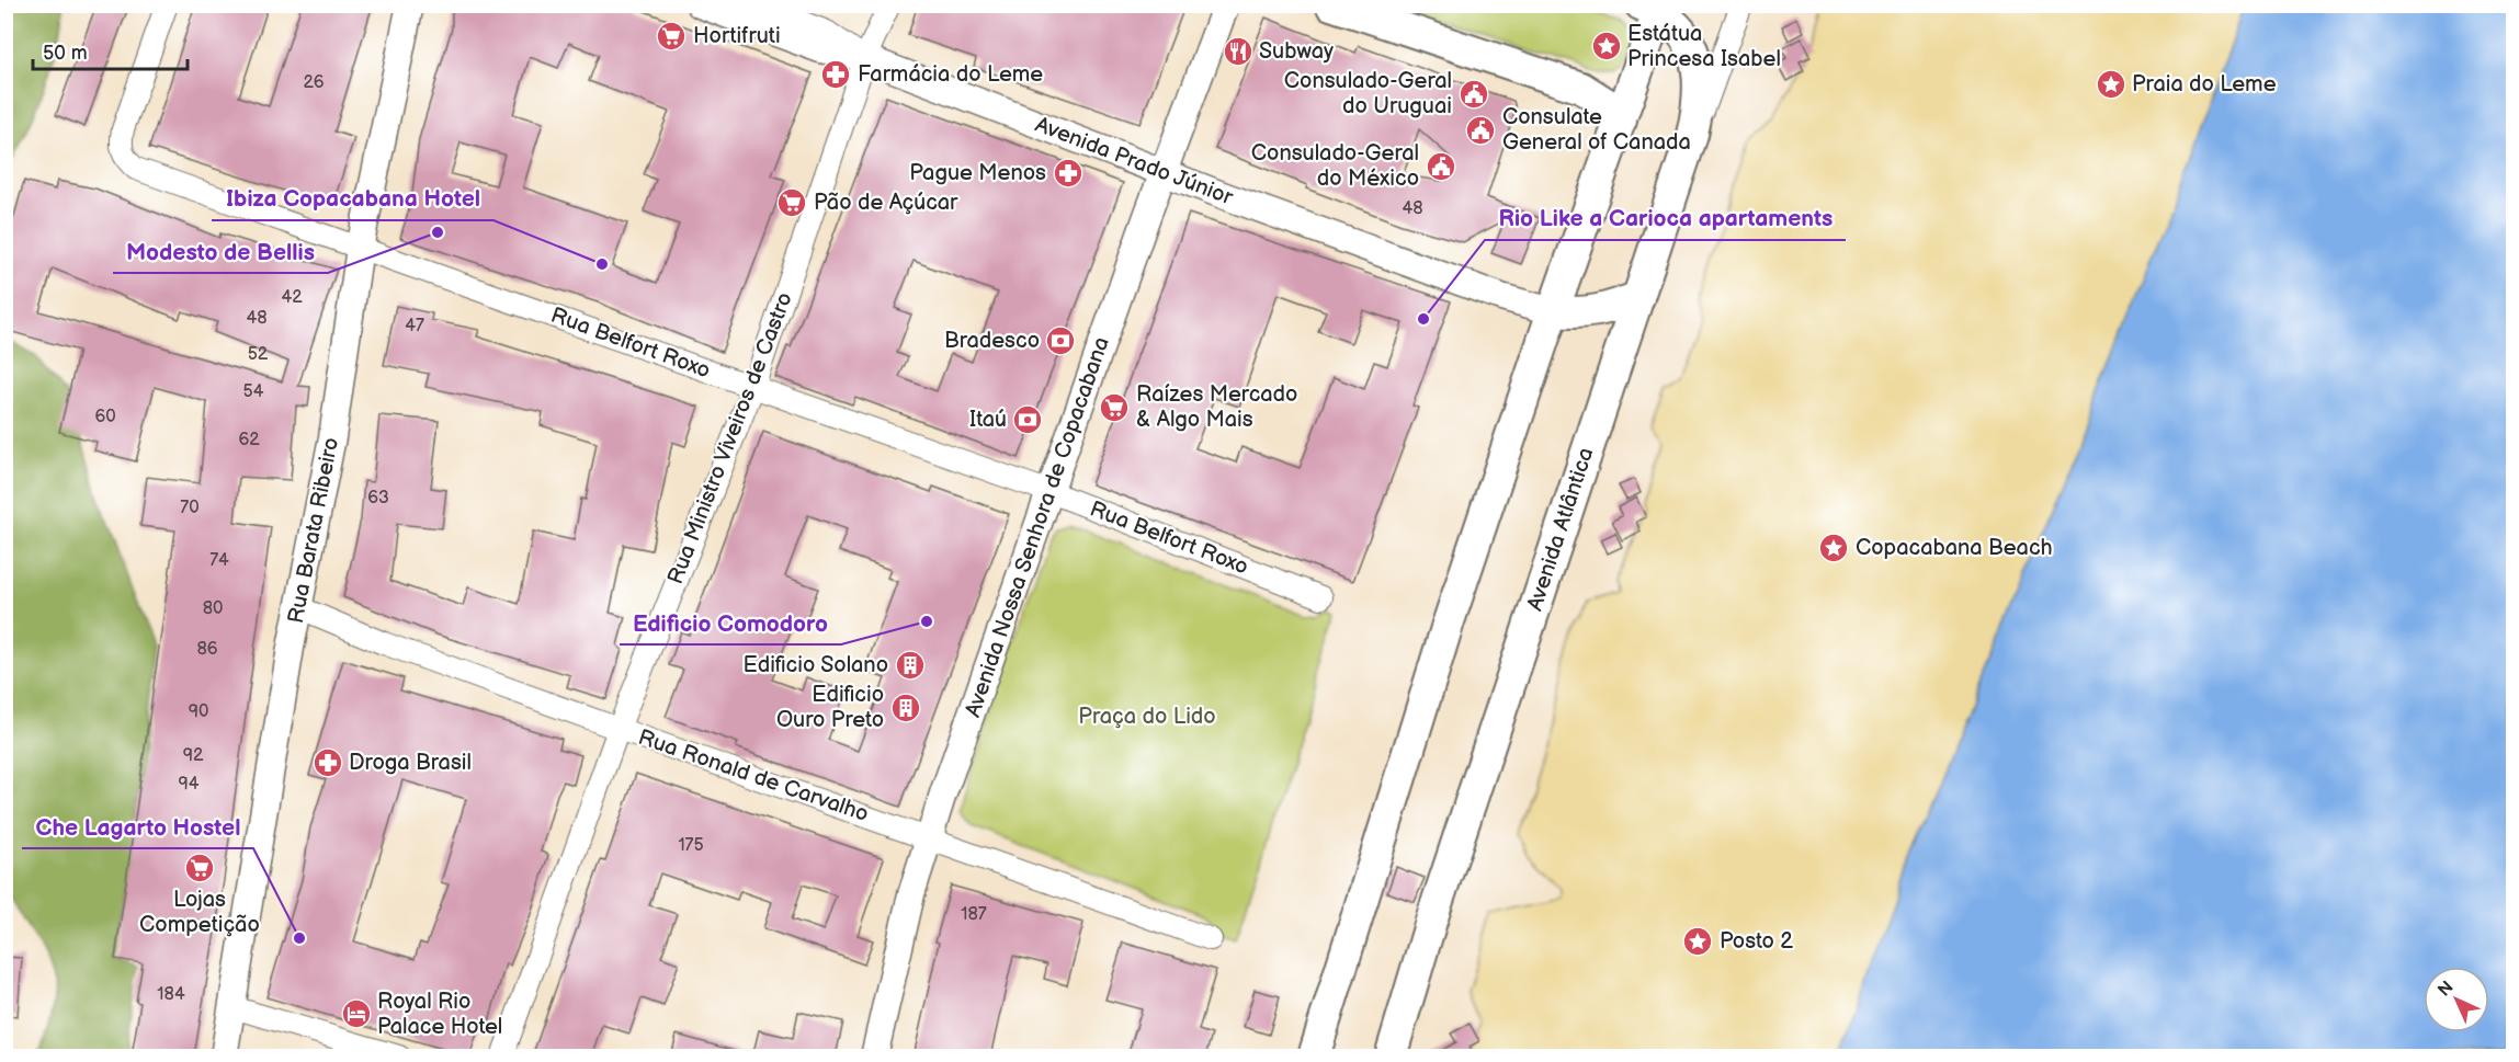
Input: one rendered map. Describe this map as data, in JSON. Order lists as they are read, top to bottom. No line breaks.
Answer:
{"streets":{"highway":["Avenida Atlântica"],"main road":["Avenida Prado Júnior","Avenida Nossa Senhora de Copacabana","Rua Barata Ribeiro"],"street":["Rua Belfort Roxo","Rua Ministro Viveiros de Castro","Rua Ronald de Carvalho"]},"crossings":[["Avenida Prado Júnior","Rua Ministro Viveiros de Castro"],["Avenida Prado Júnior","Avenida Nossa Senhora de Copacabana"],["Rua Belfort Roxo","Rua Ministro Viveiros de Castro"],["Rua Belfort Roxo","Avenida Nossa Senhora de Copacabana"],["Rua Belfort Roxo","Rua Barata Ribeiro"],["Rua Ministro Viveiros de Castro","Rua Ronald de Carvalho"],["Avenida Nossa Senhora de Copacabana","Rua Ronald de Carvalho"],["Rua Barata Ribeiro","Rua Ronald de Carvalho"]],"parks":["Praça do Lido"],"places":{"supermarket":["Hortifruti","Pão de Açúcar","Raízes Mercado & Algo Mais","Lojas Competição"],"place":["Estátua Princesa Isabel","Praia do Leme","Copacabana Beach","Posto 2"],"restaurant":["Subway"],"pharmacy":["Farmácia do Leme","Pague Menos","Droga Brasil"],"public building":["Consulado-Geral do Uruguai","Consulate General of Canada","Consulado-Geral do México"],"other":["Modesto de Bellis","Ibiza Copacabana Hotel","Rio Like a Carioca apartaments","Edificio Comodoro","Che Lagarto Hostel"],"bank":["Bradesco","Itaú"],"building":["Edificio Solano","Edificio Ouro Preto"],"hotel":["Royal Rio Palace Hotel"]},"house_numbers":["26","48","42","48","47","52","54","60","62","63","70","74","80","86","90","92","94","175","187","184"],"scale_bar":"50 m","north":"top left"}
